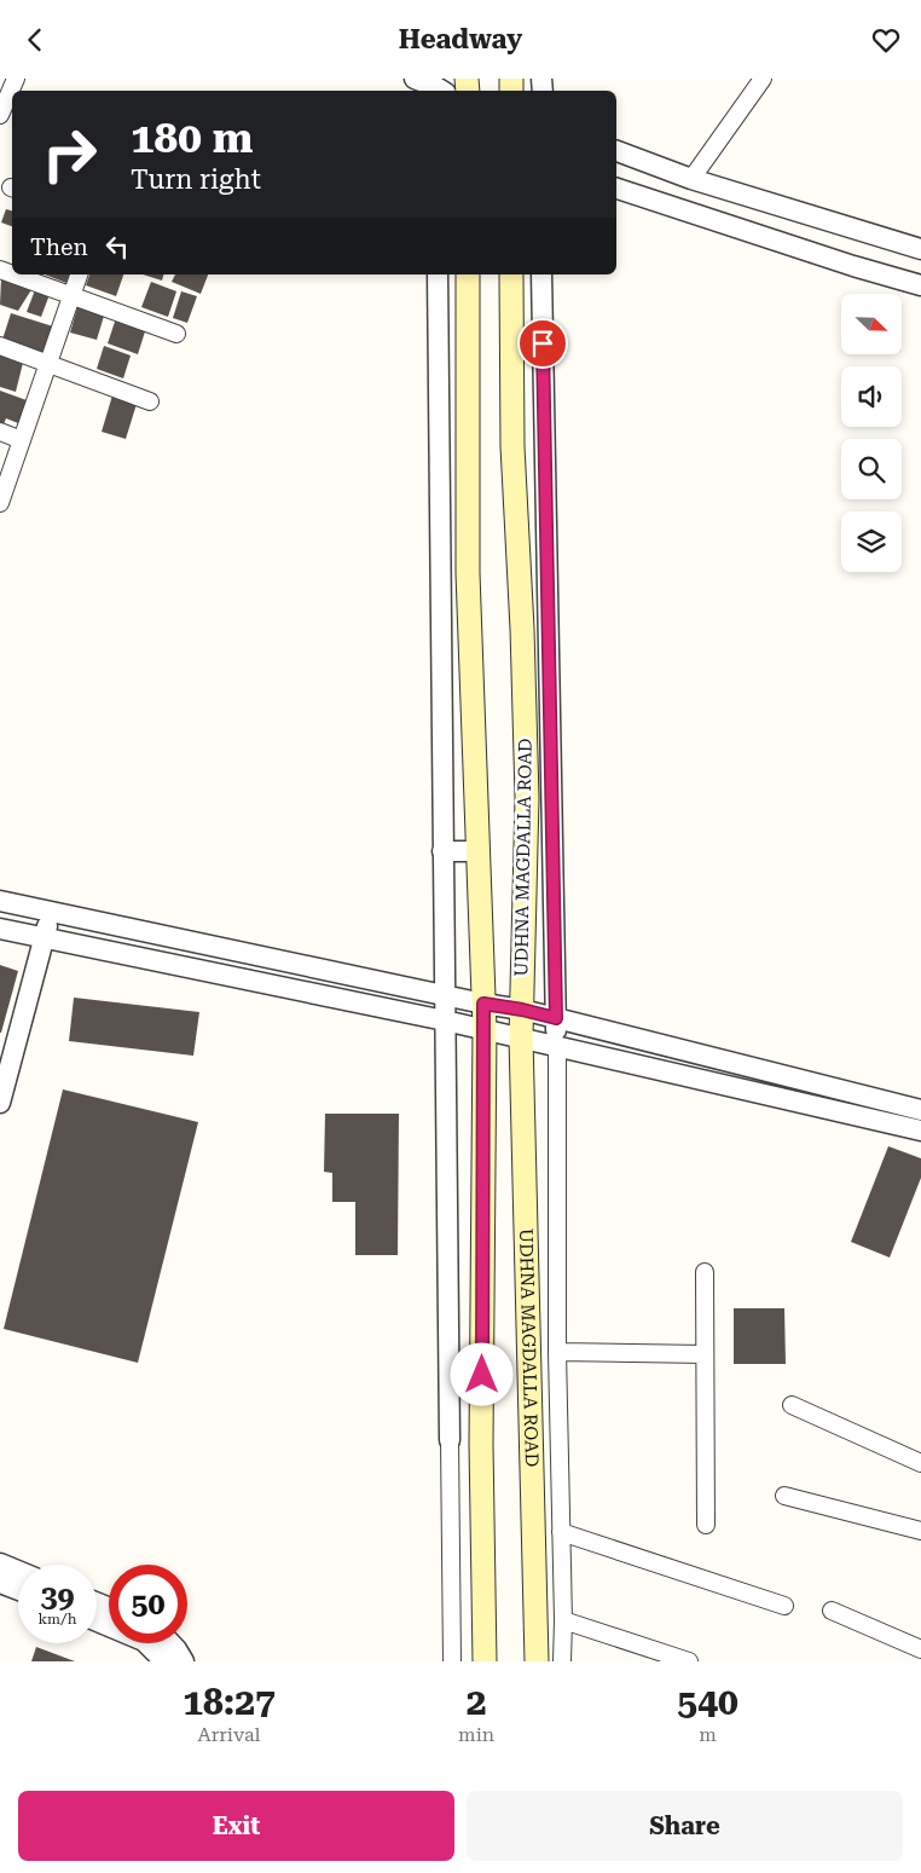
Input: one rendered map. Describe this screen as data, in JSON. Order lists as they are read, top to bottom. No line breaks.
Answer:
{"streets":{"main road":["UDHNA MAGDALLA ROAD"]},"north":"bottom right","page":{"header":"Headway","turn":["180 m","Turn right"],"then":"Then","speed":"39 km/h","limit":"50","eta":["18:27","Arrival","2","min","540","m"],"buttons":["Exit","Share"]}}
